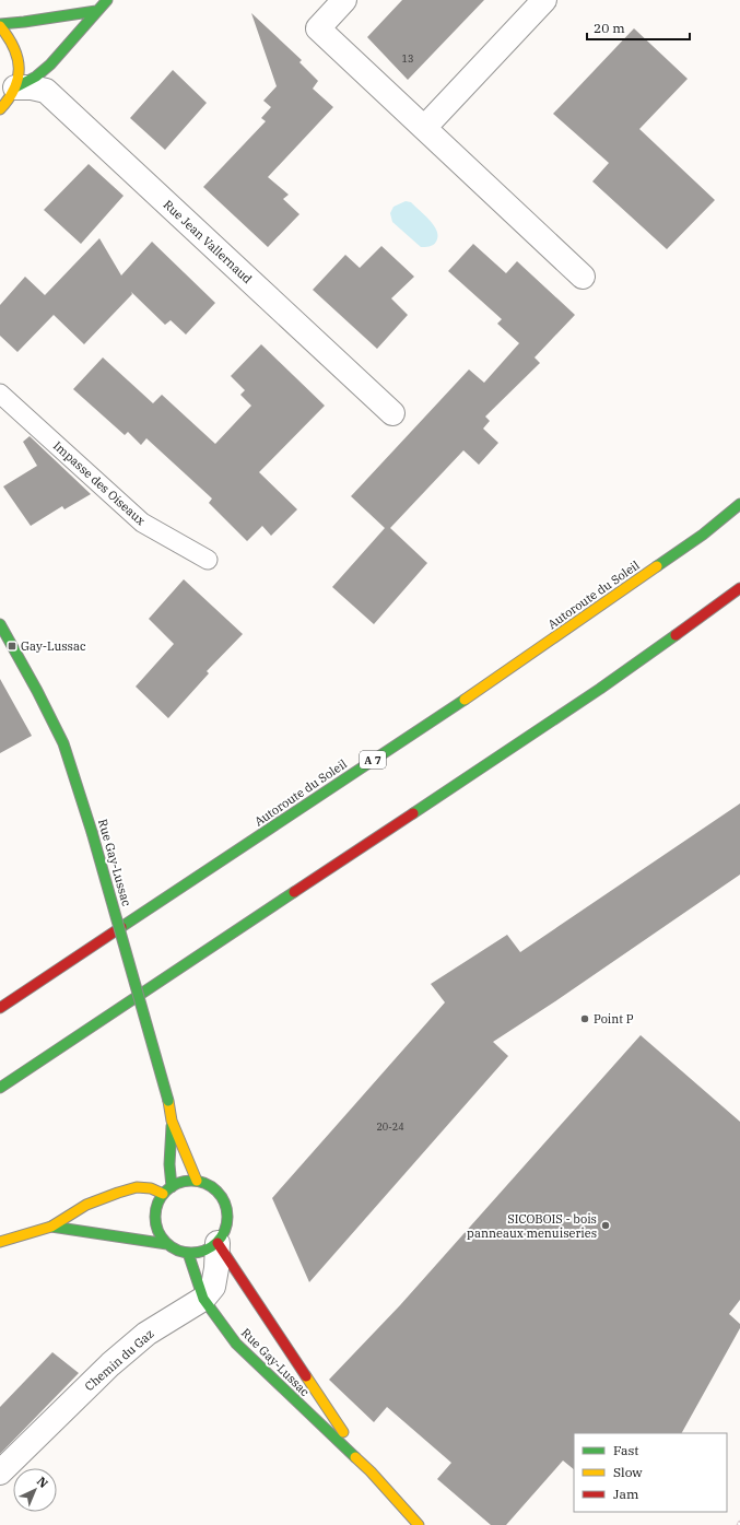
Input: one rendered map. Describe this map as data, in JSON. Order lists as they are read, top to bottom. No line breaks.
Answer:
{"streets":{"main road":["Autoroute du Soleil","A 7","Rue Gay-Lussac"],"street":["Rue Jean Vallernaud","Chemin du Gaz"],"lane":["Impasse des Oiseaux"]},"crossings":[["Rue Gay-Lussac","Chemin du Gaz"]],"places":{"transit":["Gay-Lussac"],"other":["Point P","SICOBOIS - bois panneaux menuiseries"]},"house_numbers":["13","20-24"],"legend":["Fast","Slow","Jam"],"scale_bar":"20 m","north":"top right"}
